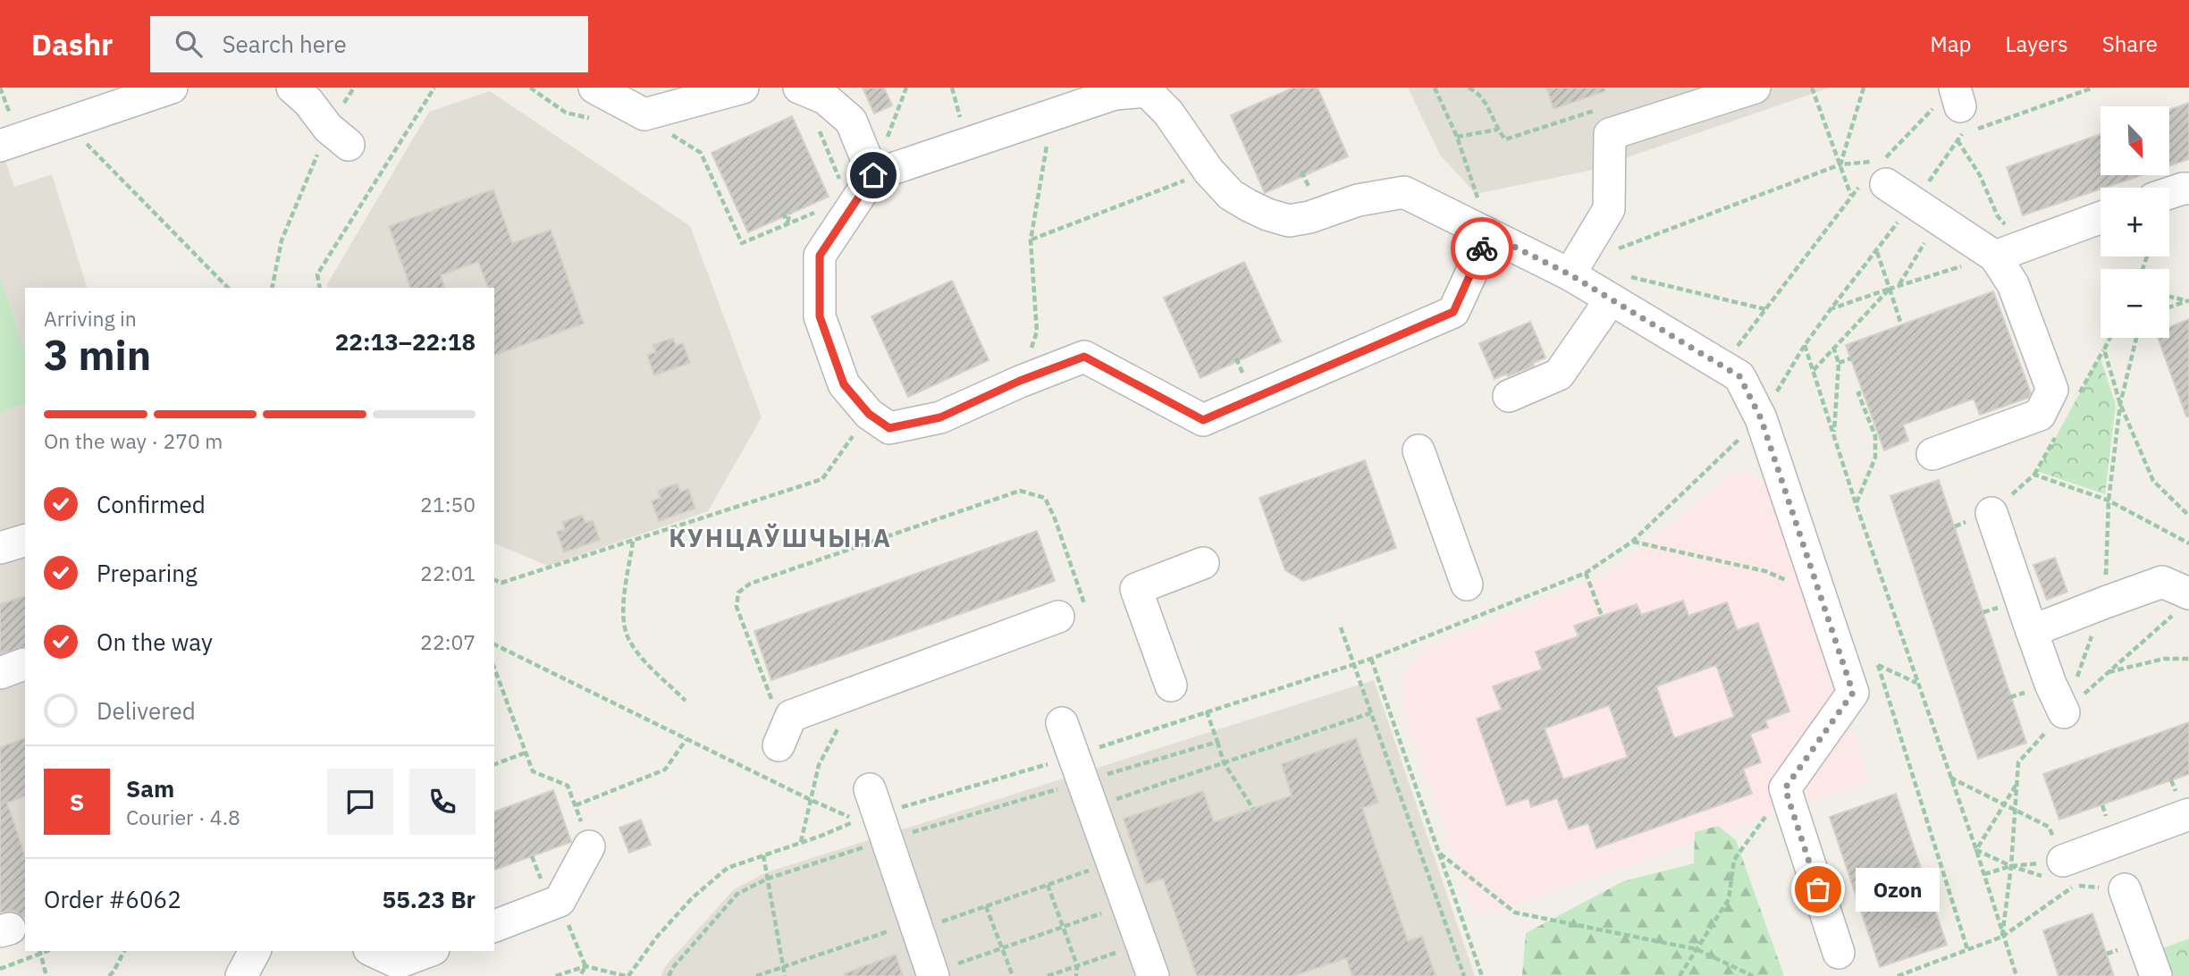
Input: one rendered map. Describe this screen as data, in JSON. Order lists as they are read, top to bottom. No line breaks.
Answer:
{"districts":["КУНЦАЎШЧЫНА"],"places":["Ozon"],"north":"bottom right","page":{"header":"Dashr","search":"Search here","nav":["Map","Layers","Share"],"map_buttons":["+","−"],"heading":["3 min","Arriving in","22:13–22:18"],"panel":["Sam","Courier · 4.8","Order #6062","55.23 Br"],"bar":"On the way · 270 m","list":[["Confirmed","21:50"],["Preparing","22:01"],["On the way","22:07"],"Delivered"],"round":"S","bubble":"Ozon"}}
